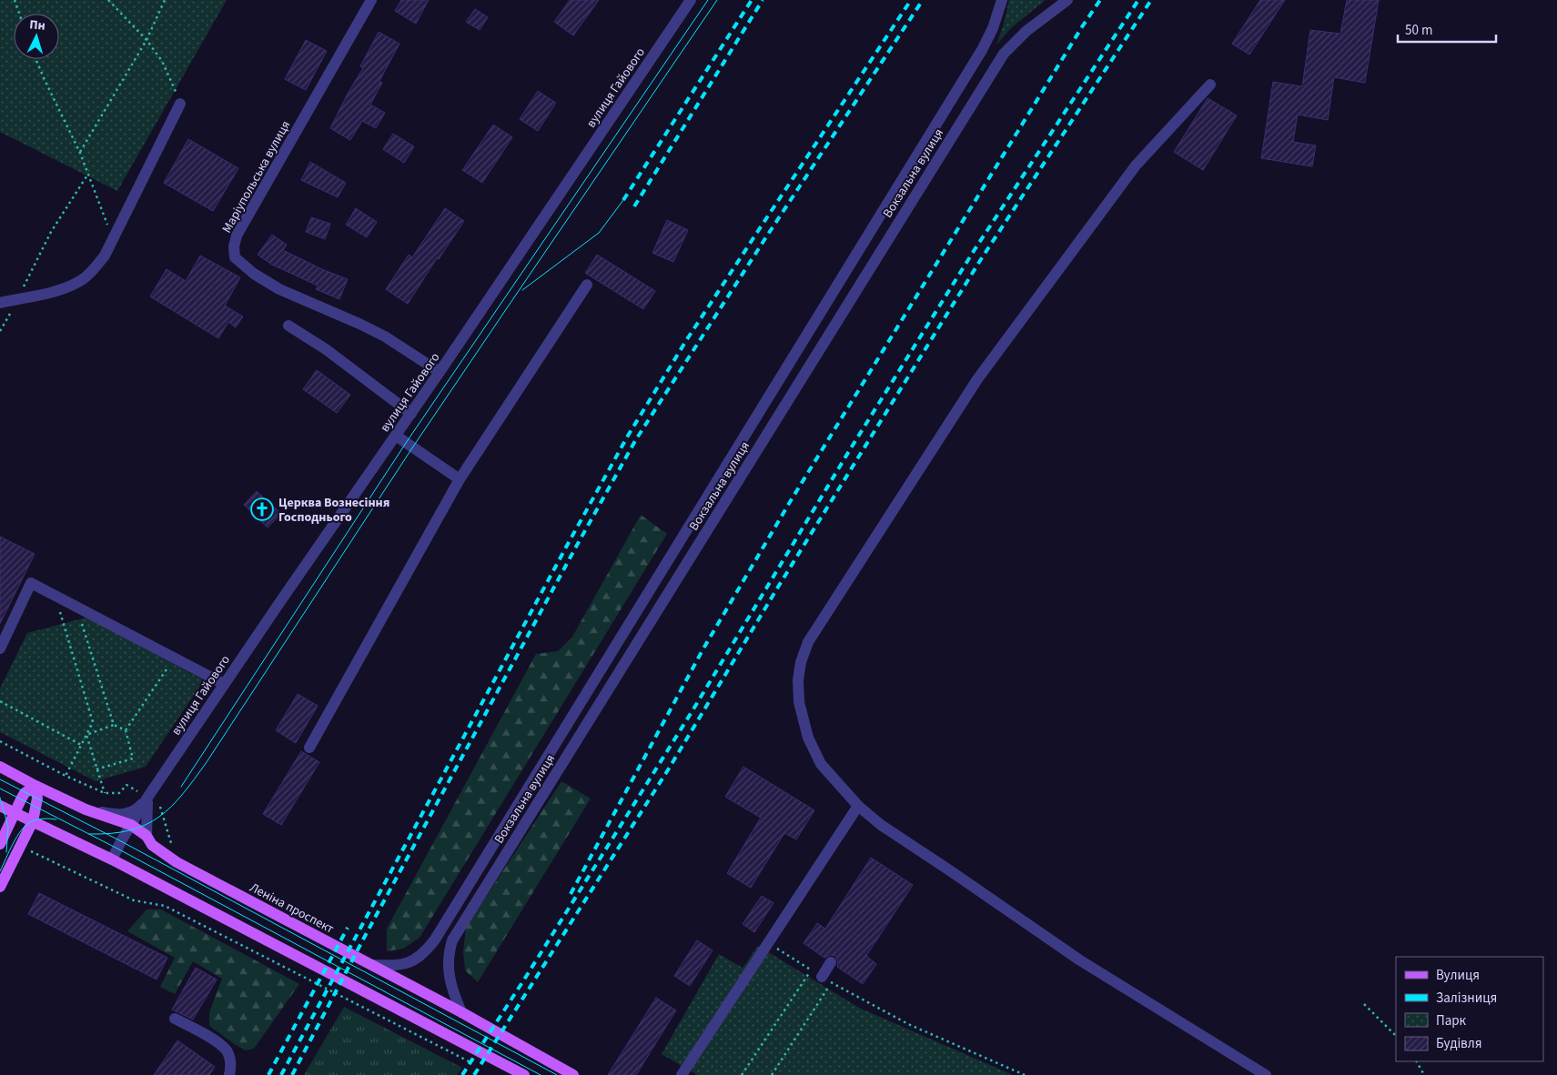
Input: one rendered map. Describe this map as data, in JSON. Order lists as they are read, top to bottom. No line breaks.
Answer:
{"streets":{"main road":["Леніна проспект"],"street":["вулиця Гайового","Вокзальна вулиця","Маріупольська вулиця"]},"crossings":[["вулиця Гайового","Маріупольська вулиця"],["Вокзальна вулиця","Леніна проспект"]],"places":{"church":["Церква Вознесіння Господнього"]},"legend":["Вулиця","Залізниця","Парк","Будівля"],"scale_bar":"50 m","north":"top"}
